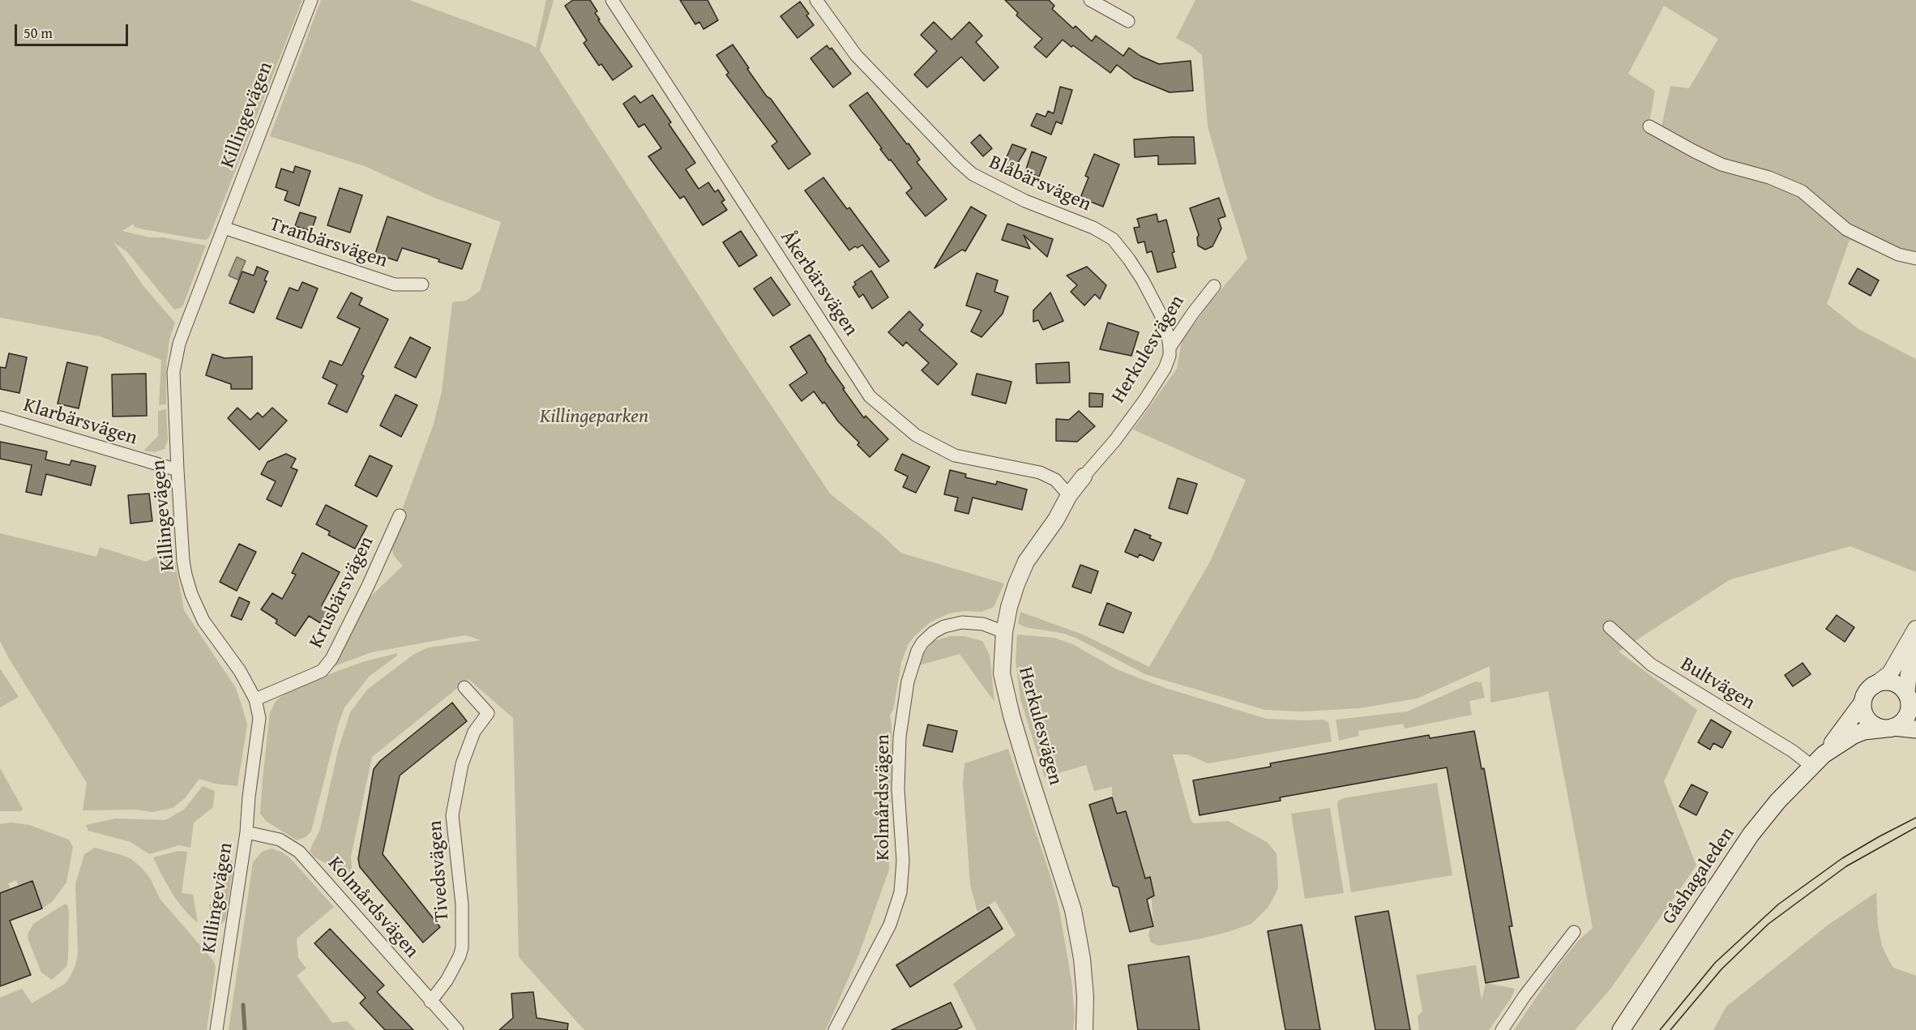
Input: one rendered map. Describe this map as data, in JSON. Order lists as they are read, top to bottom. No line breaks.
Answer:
{"streets":{"main road":["Gåshagaleden"],"street":["Killingevägen","Blåbärsvägen","Tranbärsvägen","Åkerbärsvägen","Herkulesvägen","Klarbärsvägen","Krusbärsvägen","Bultvägen","Kolmårdsvägen","Tivedsvägen"]},"crossings":[["Killingevägen","Tranbärsvägen"],["Killingevägen","Klarbärsvägen"],["Killingevägen","Krusbärsvägen"],["Killingevägen","Kolmårdsvägen"],["Blåbärsvägen","Herkulesvägen"],["Åkerbärsvägen","Herkulesvägen"],["Herkulesvägen","Kolmårdsvägen"],["Bultvägen","Gåshagaleden"],["Kolmårdsvägen","Tivedsvägen"]],"parks":["Killingeparken"],"scale_bar":"50 m"}
